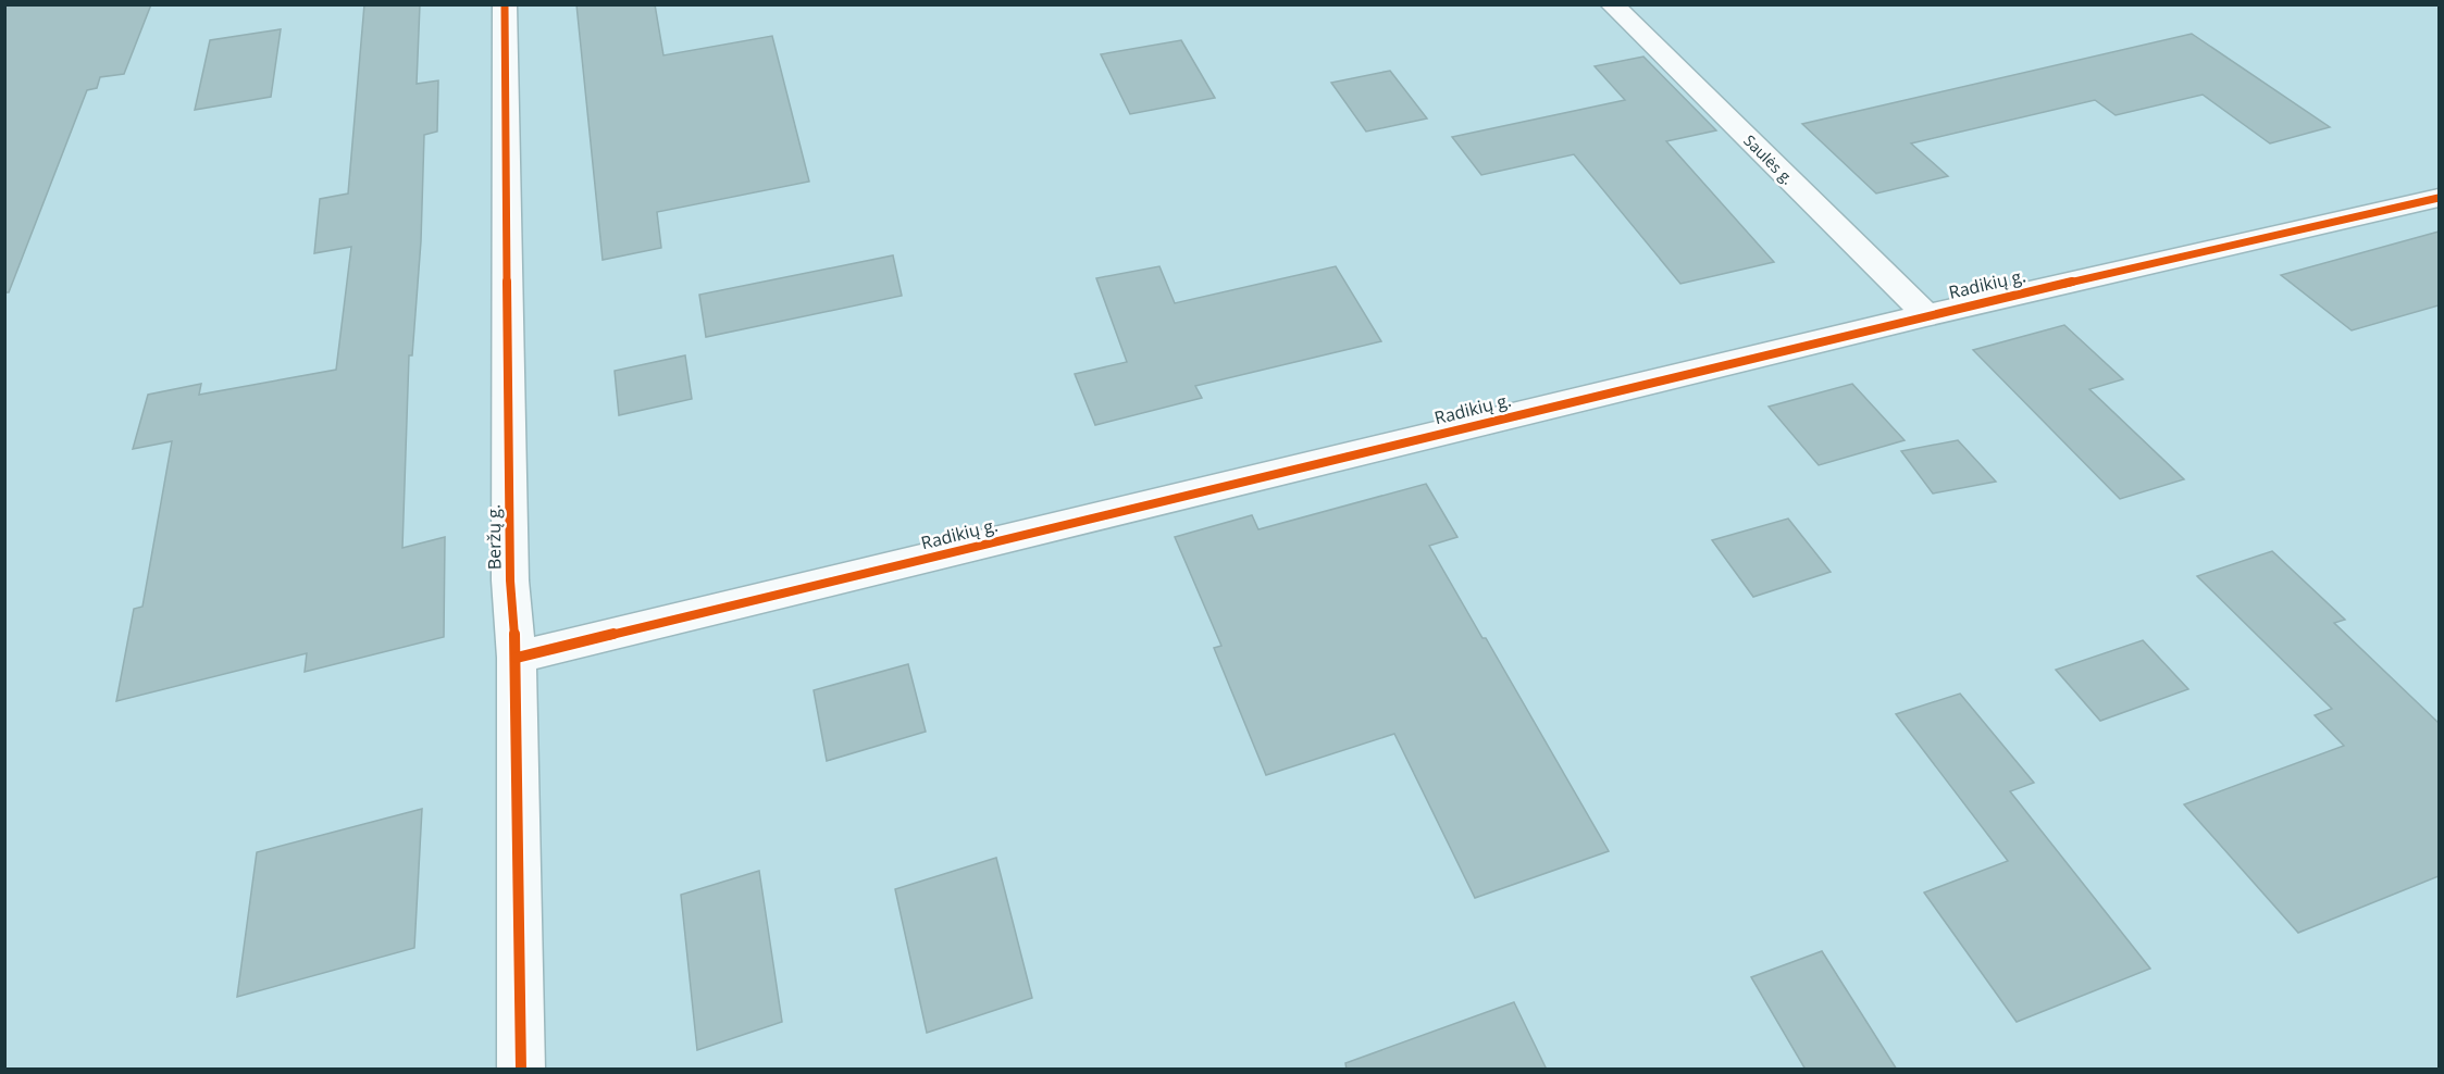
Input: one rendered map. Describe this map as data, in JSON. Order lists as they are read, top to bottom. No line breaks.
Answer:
{"streets":{"street":["Saulės g.","Radikių g.","Beržų g."]},"crossings":[["Saulės g.","Radikių g."],["Radikių g.","Beržų g."]]}
